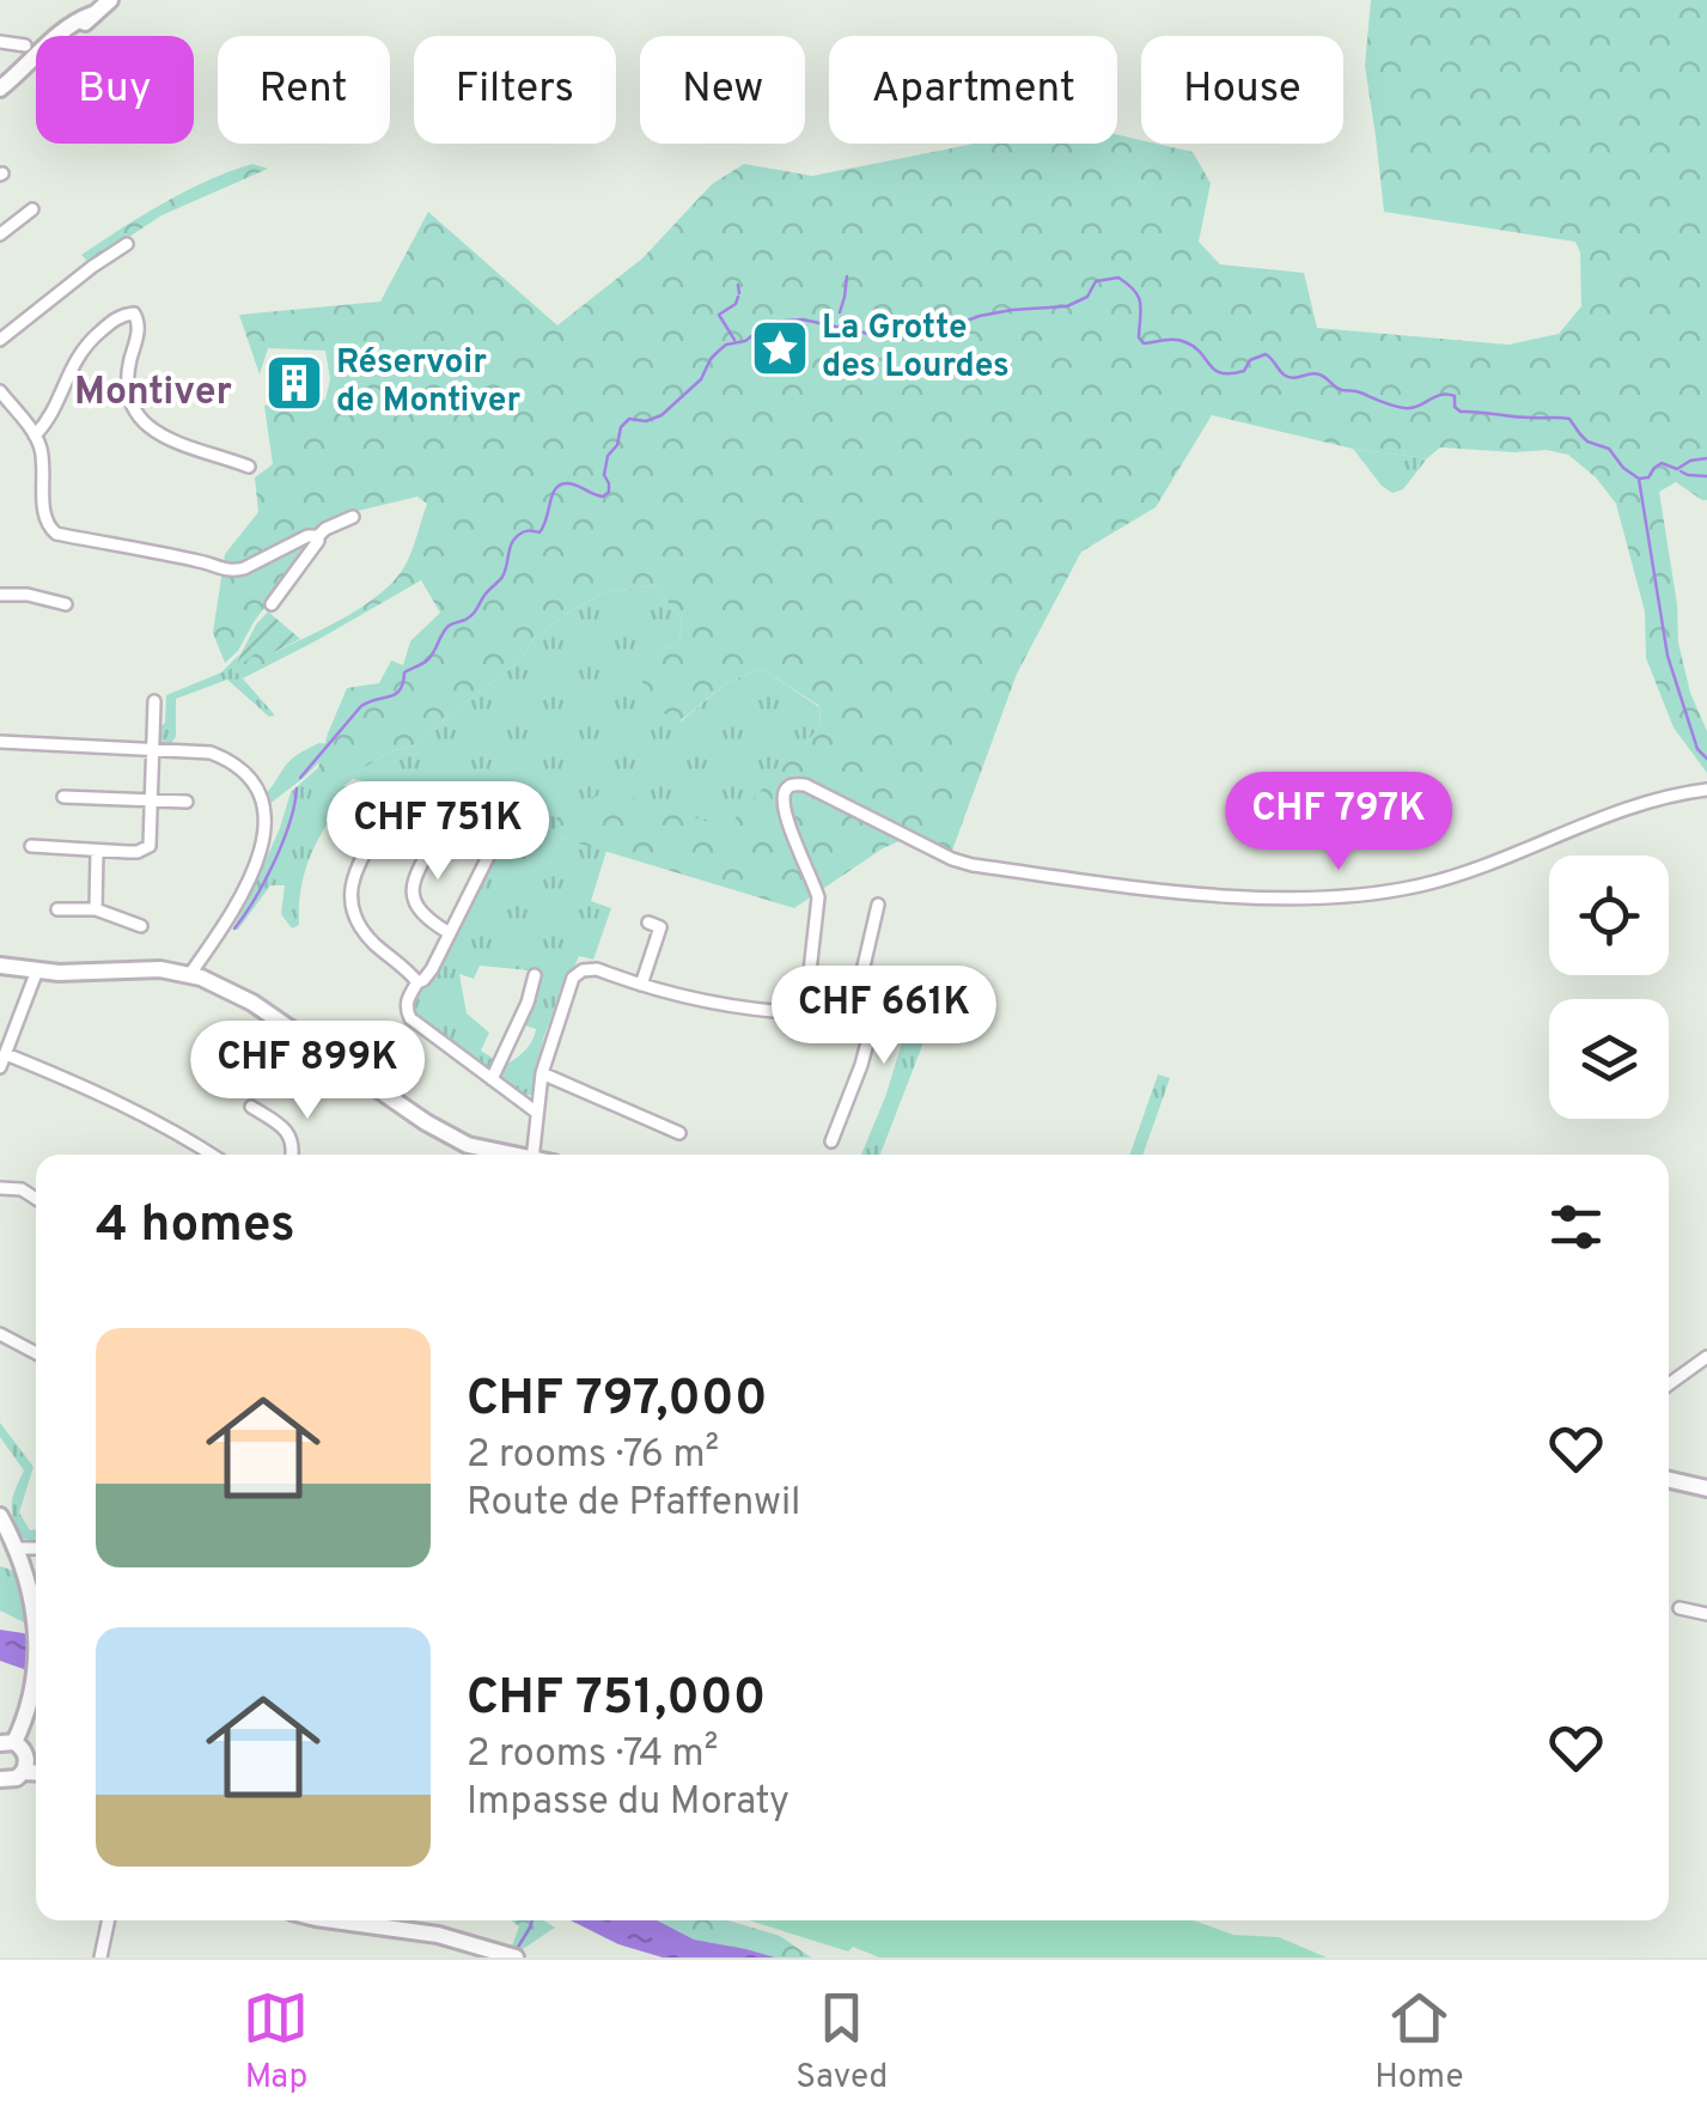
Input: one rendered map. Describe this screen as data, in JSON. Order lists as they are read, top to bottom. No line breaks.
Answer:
{"districts":["Montiver"],"places":{"place":["La Grotte des Lourdes"],"building":["Réservoir de Montiver"]},"page":{"chip":["Buy","Rent","Filters","New","Apartment","House"],"price":["CHF 797K","CHF 751K","CHF 661K","CHF 899K"],"heading":"4 homes","list":[{"name":"CHF 797,000","note":"2 rooms · 76 m² · Route de Pfaffenwil"},{"name":"CHF 751,000","note":"2 rooms · 74 m² · Impasse du Moraty"}],"tabs":["Map","Saved","Home"]}}
